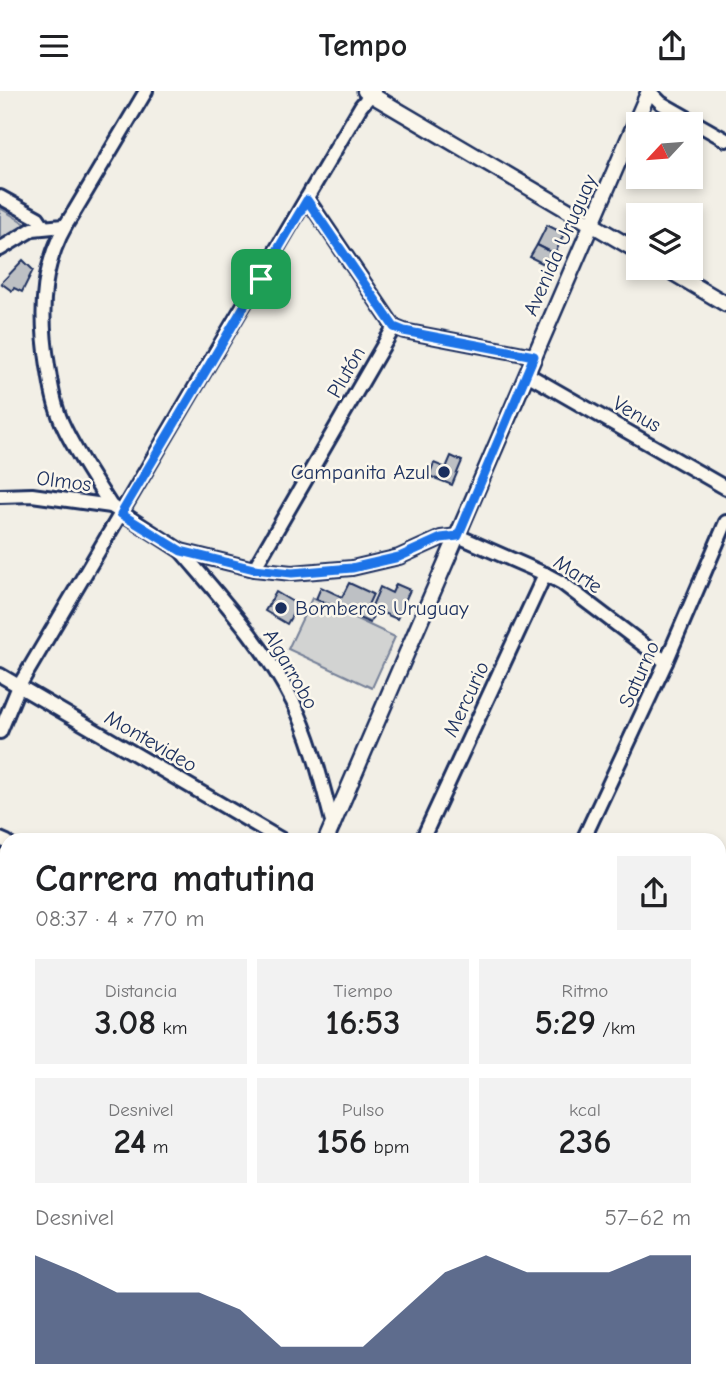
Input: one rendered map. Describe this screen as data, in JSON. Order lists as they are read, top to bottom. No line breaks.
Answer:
{"streets":{"street":["Avenida Uruguay","Plutón","Venus","Olmos","Marte","Algarrobo","Saturno","Mercurio","Montevideo"]},"crossings":[["Avenida Uruguay","Venus"],["Avenida Uruguay","Marte"],["Avenida Uruguay","Algarrobo"],["Marte","Saturno"],["Marte","Mercurio"]],"places":["Campanita Azul","Bomberos Uruguay"],"north":"bottom left","page":{"header":"Tempo","heading":["Carrera matutina","08:37 · 4 × 770 m"],"stats":[["Distancia","3.08 km"],["Tiempo","16:53"],["Ritmo","5:29 /km"],["Desnivel","24 m"],["Pulso","156 bpm"],["kcal","236"]],"chart":["Desnivel","57–62 m"]}}
